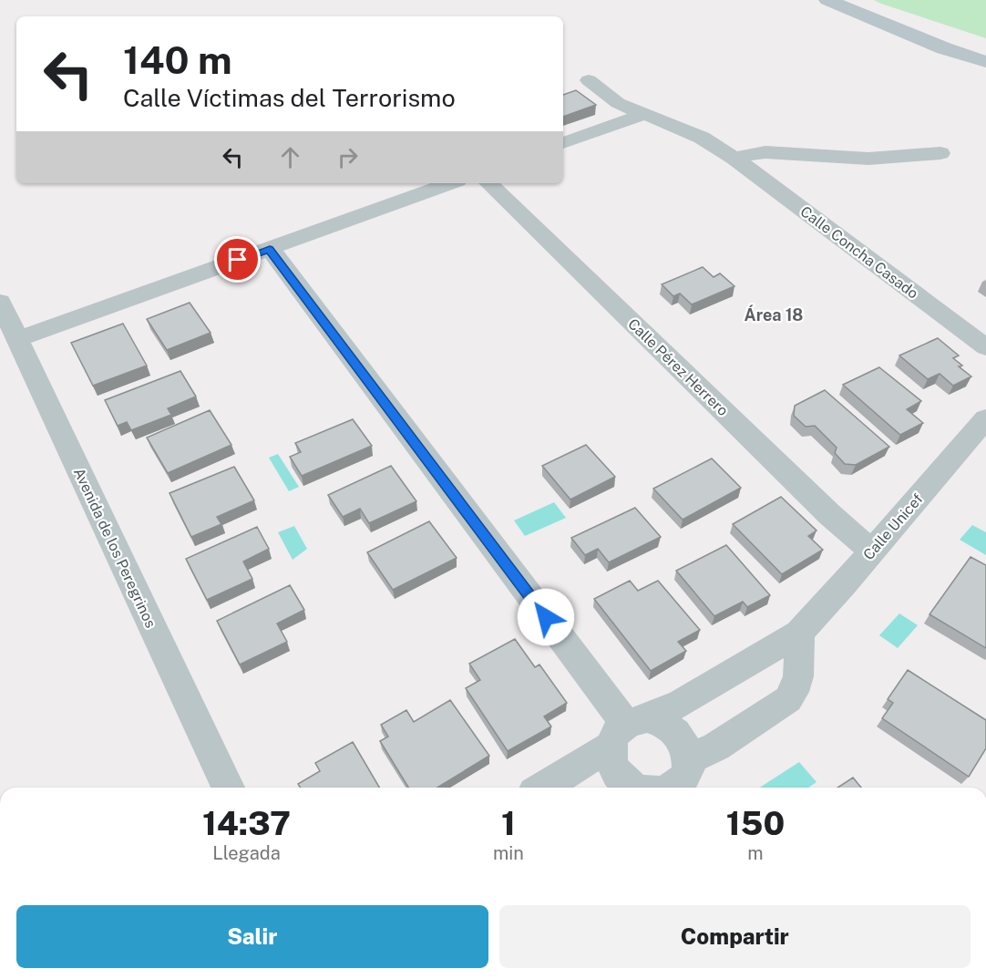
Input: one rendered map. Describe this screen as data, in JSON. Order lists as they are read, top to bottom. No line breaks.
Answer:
{"streets":{"street":["Calle Concha Casado","Calle Pérez Herrero","Calle Unicef","Avenida de los Peregrinos"]},"crossings":[["Calle Pérez Herrero","Calle Unicef"]],"districts":["Área 18"],"page":{"turn":["140 m","Calle Víctimas del Terrorismo"],"eta":["14:37","Llegada","1","min","150","m"],"buttons":["Salir","Compartir"]}}
